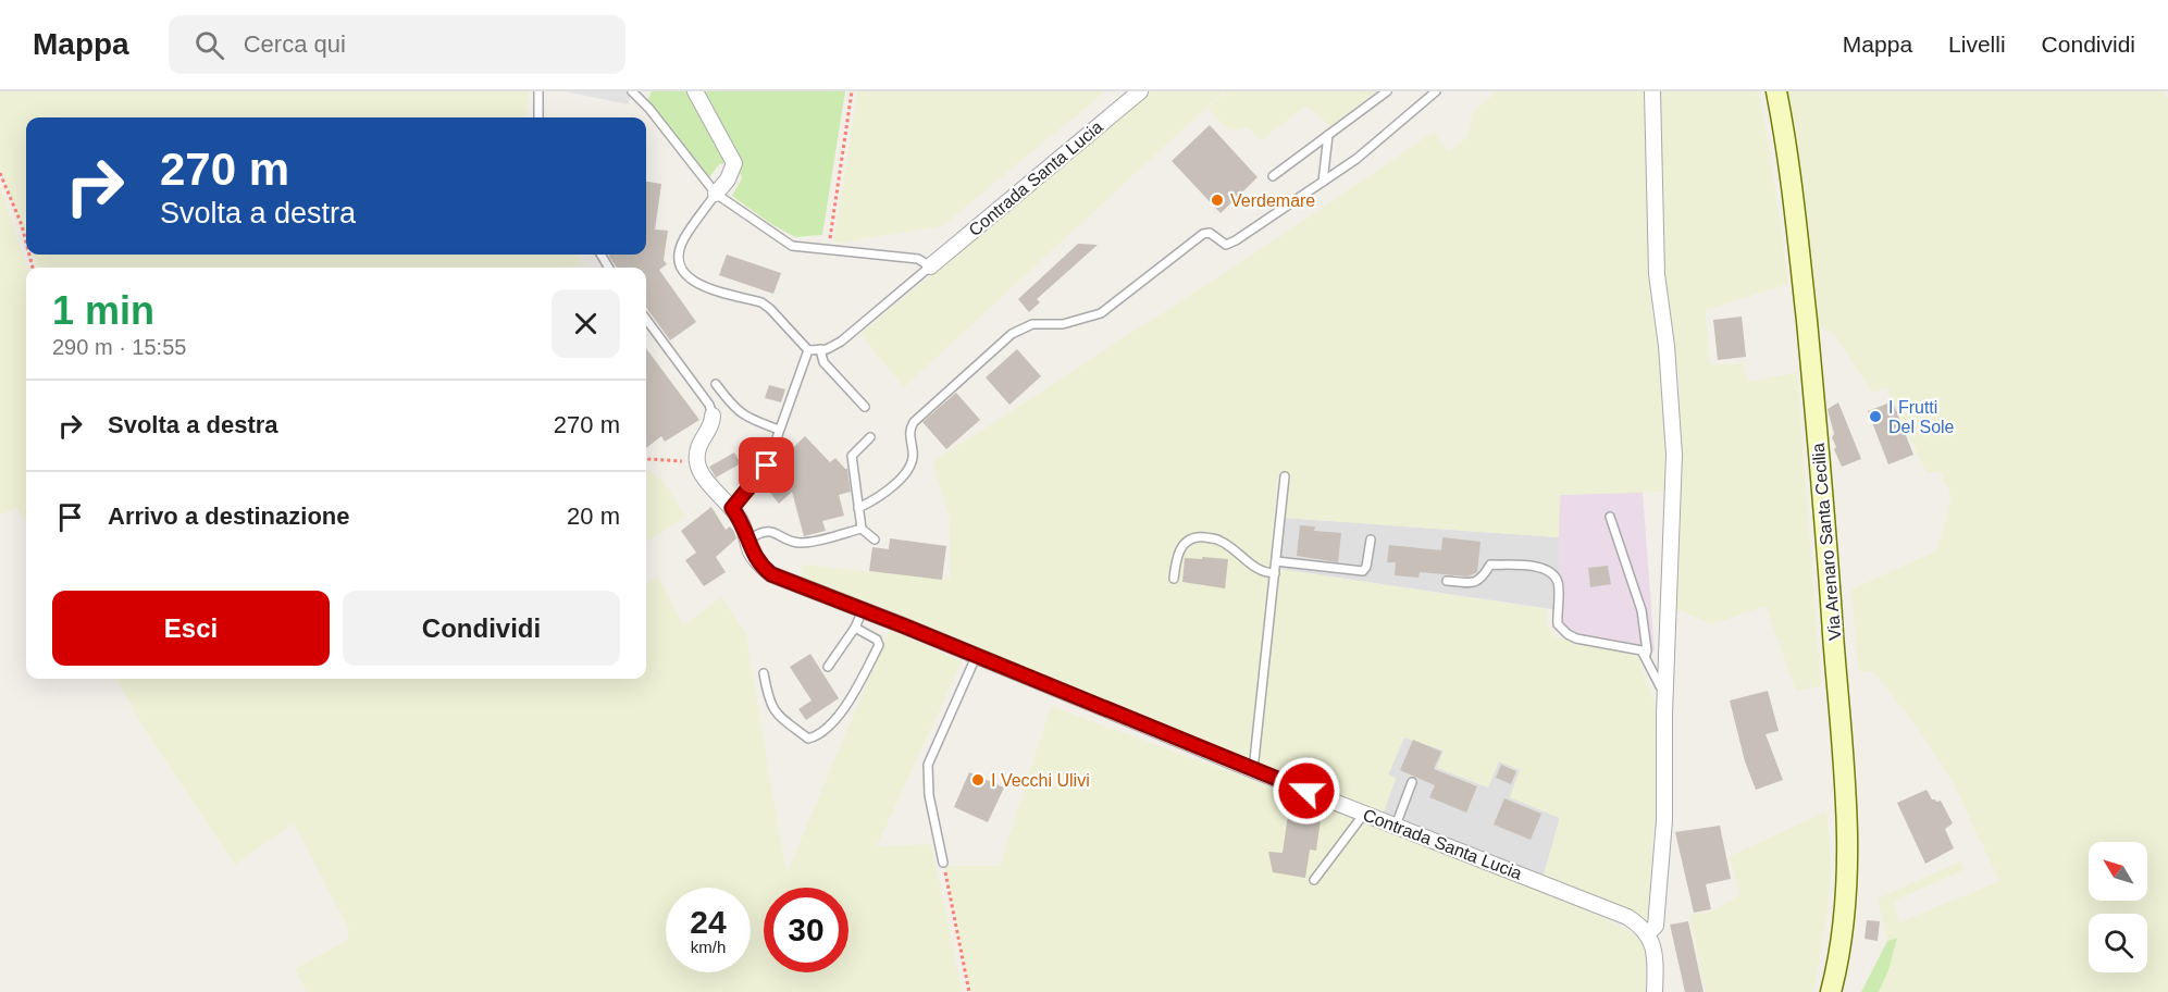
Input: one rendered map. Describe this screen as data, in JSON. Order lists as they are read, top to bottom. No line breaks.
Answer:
{"streets":{"street":["Contrada Santa Lucia","Via Arenaro Santa Cecilia"]},"places":["Verdemare","I Frutti Del Sole","I Vecchi Ulivi"],"north":"top left","page":{"header":"Mappa","search":"Cerca qui","nav":["Mappa","Livelli","Condividi"],"turn":["270 m","Svolta a destra"],"heading":["1 min","290 m · 15:55"],"list":[{"name":"Svolta a destra","value":"270 m"},{"name":"Arrivo a destinazione","value":"20 m"}],"buttons":["Esci","Condividi"],"speed":"24 km/h","limit":"30"}}
